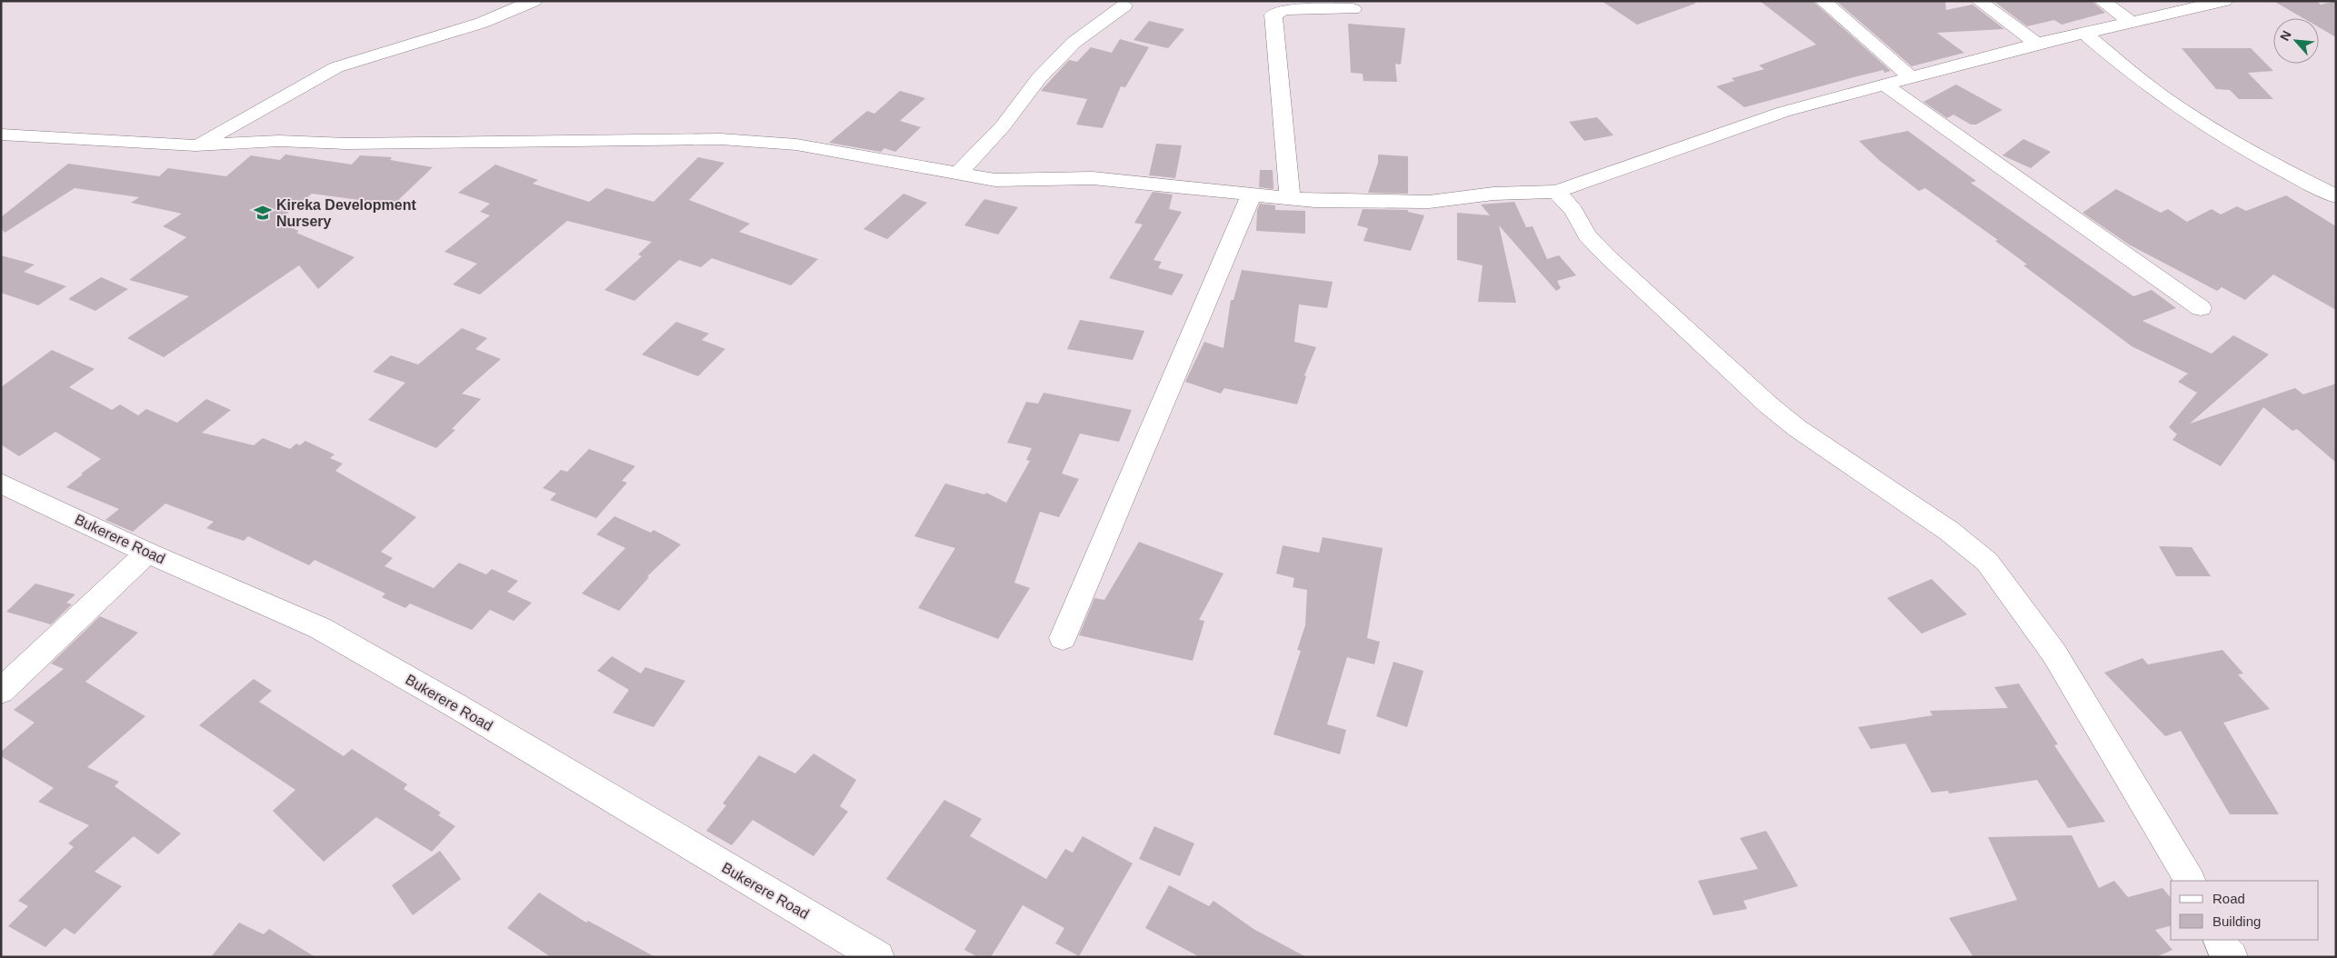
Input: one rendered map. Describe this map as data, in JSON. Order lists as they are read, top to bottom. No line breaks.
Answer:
{"streets":{"street":["Bukerere Road"]},"places":{"school or university":["Kireka Development Nursery"]},"legend":["Road","Building"],"north":"top left"}
